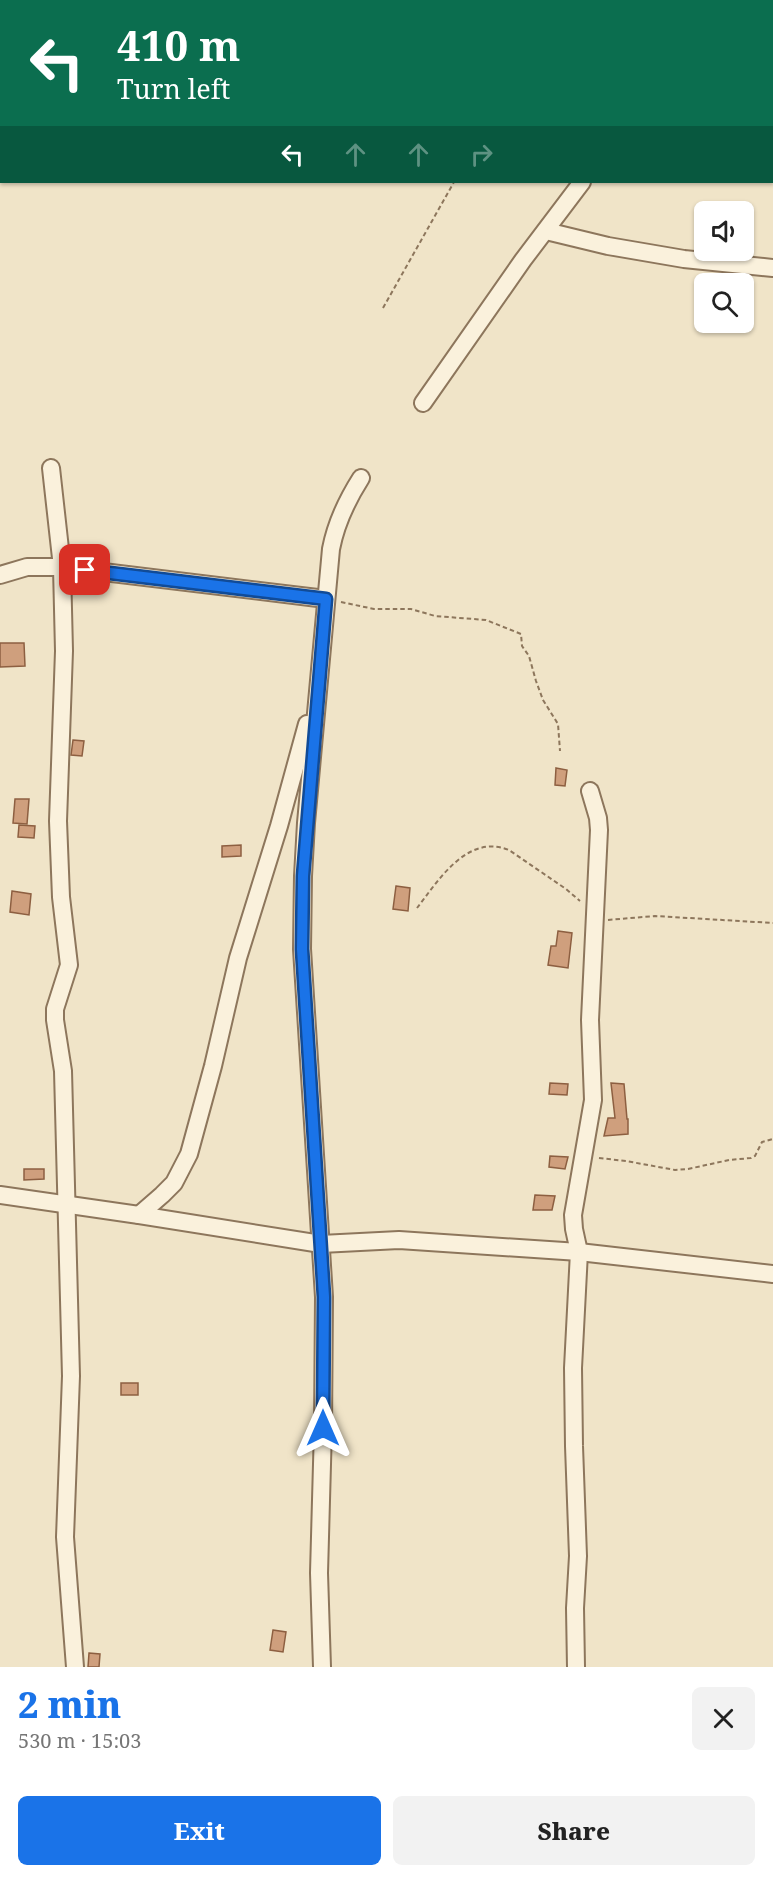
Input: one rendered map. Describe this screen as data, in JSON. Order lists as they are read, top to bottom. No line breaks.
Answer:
{"page":{"turn":["410 m","Turn left"],"heading":["2 min","530 m · 15:03"],"buttons":["Exit","Share"]}}
